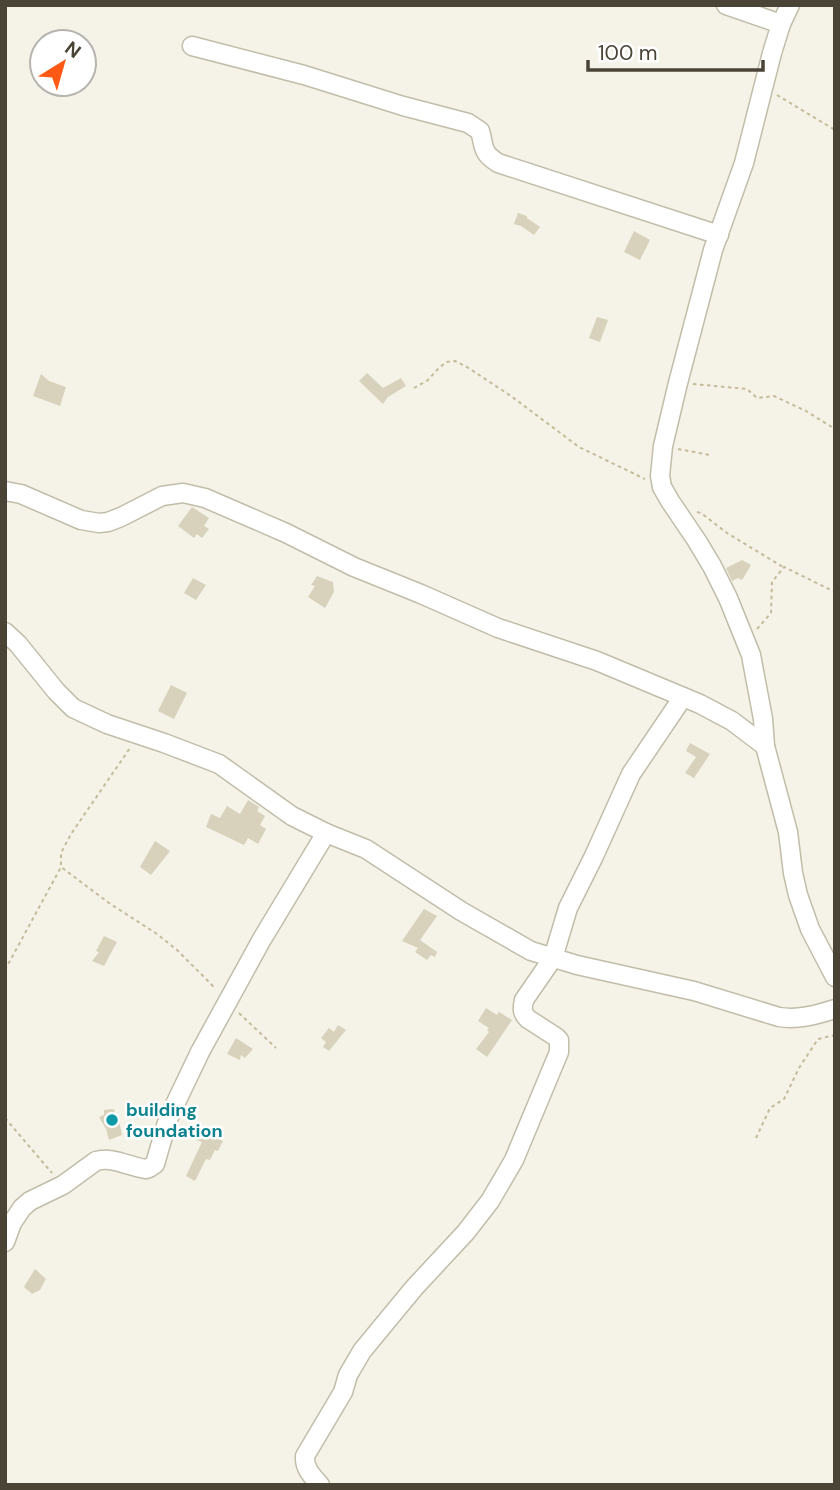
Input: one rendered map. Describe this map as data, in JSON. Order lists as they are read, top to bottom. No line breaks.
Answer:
{"places":["building foundation"],"scale_bar":"100 m","north":"top right"}
